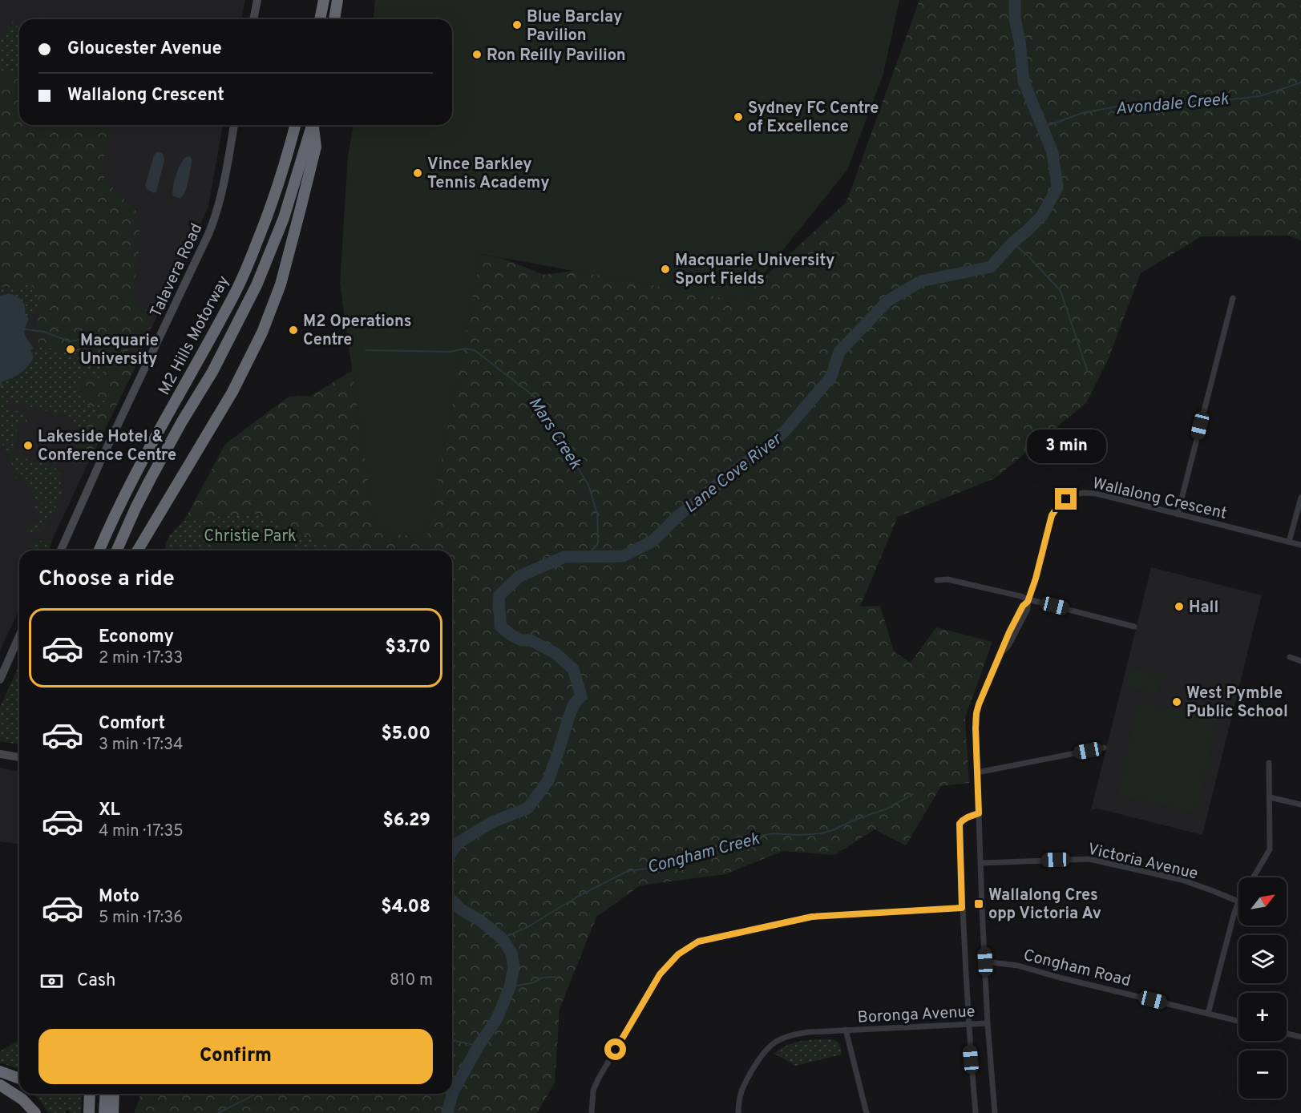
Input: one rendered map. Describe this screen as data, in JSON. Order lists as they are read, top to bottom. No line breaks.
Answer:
{"streets":{"highway":["M2 Hills Motorway"],"street":["Talavera Road","Wallalong Crescent","Victoria Avenue","Congham Road","Boronga Avenue"]},"crossings":[["Wallalong Crescent","Victoria Avenue"],["Wallalong Crescent","Congham Road"],["Wallalong Crescent","Boronga Avenue"]],"water":["Avondale Creek","Mars Creek","Lane Cove River","Congham Creek"],"parks":["Christie Park"],"places":{"other":["Blue Barclay Pavilion","Ron Reilly Pavilion","Sydney FC Centre of Excellence","Vince Barkley Tennis Academy","Macquarie University Sport Fields","M2 Operations Centre","Macquarie University","Lakeside Hotel & Conference Centre","Hall","West Pymble Public School"],"transit":["Wallalong Cres opp Victoria Av"]},"north":"top right","page":{"banner":["Gloucester Avenue","Wallalong Crescent"],"bubble":"3 min","heading":"Choose a ride","list":[{"name":"Economy","note":"2 min · 17:33","value":"$3.70"},{"name":"Comfort","note":"3 min · 17:34","value":"$5.00"},{"name":"XL","note":"4 min · 17:35","value":"$6.29"},{"name":"Moto","note":"5 min · 17:36","value":"$4.08"}],"map_buttons":["+","−"],"pay":["Cash","810 m"],"buttons":"Confirm"}}
